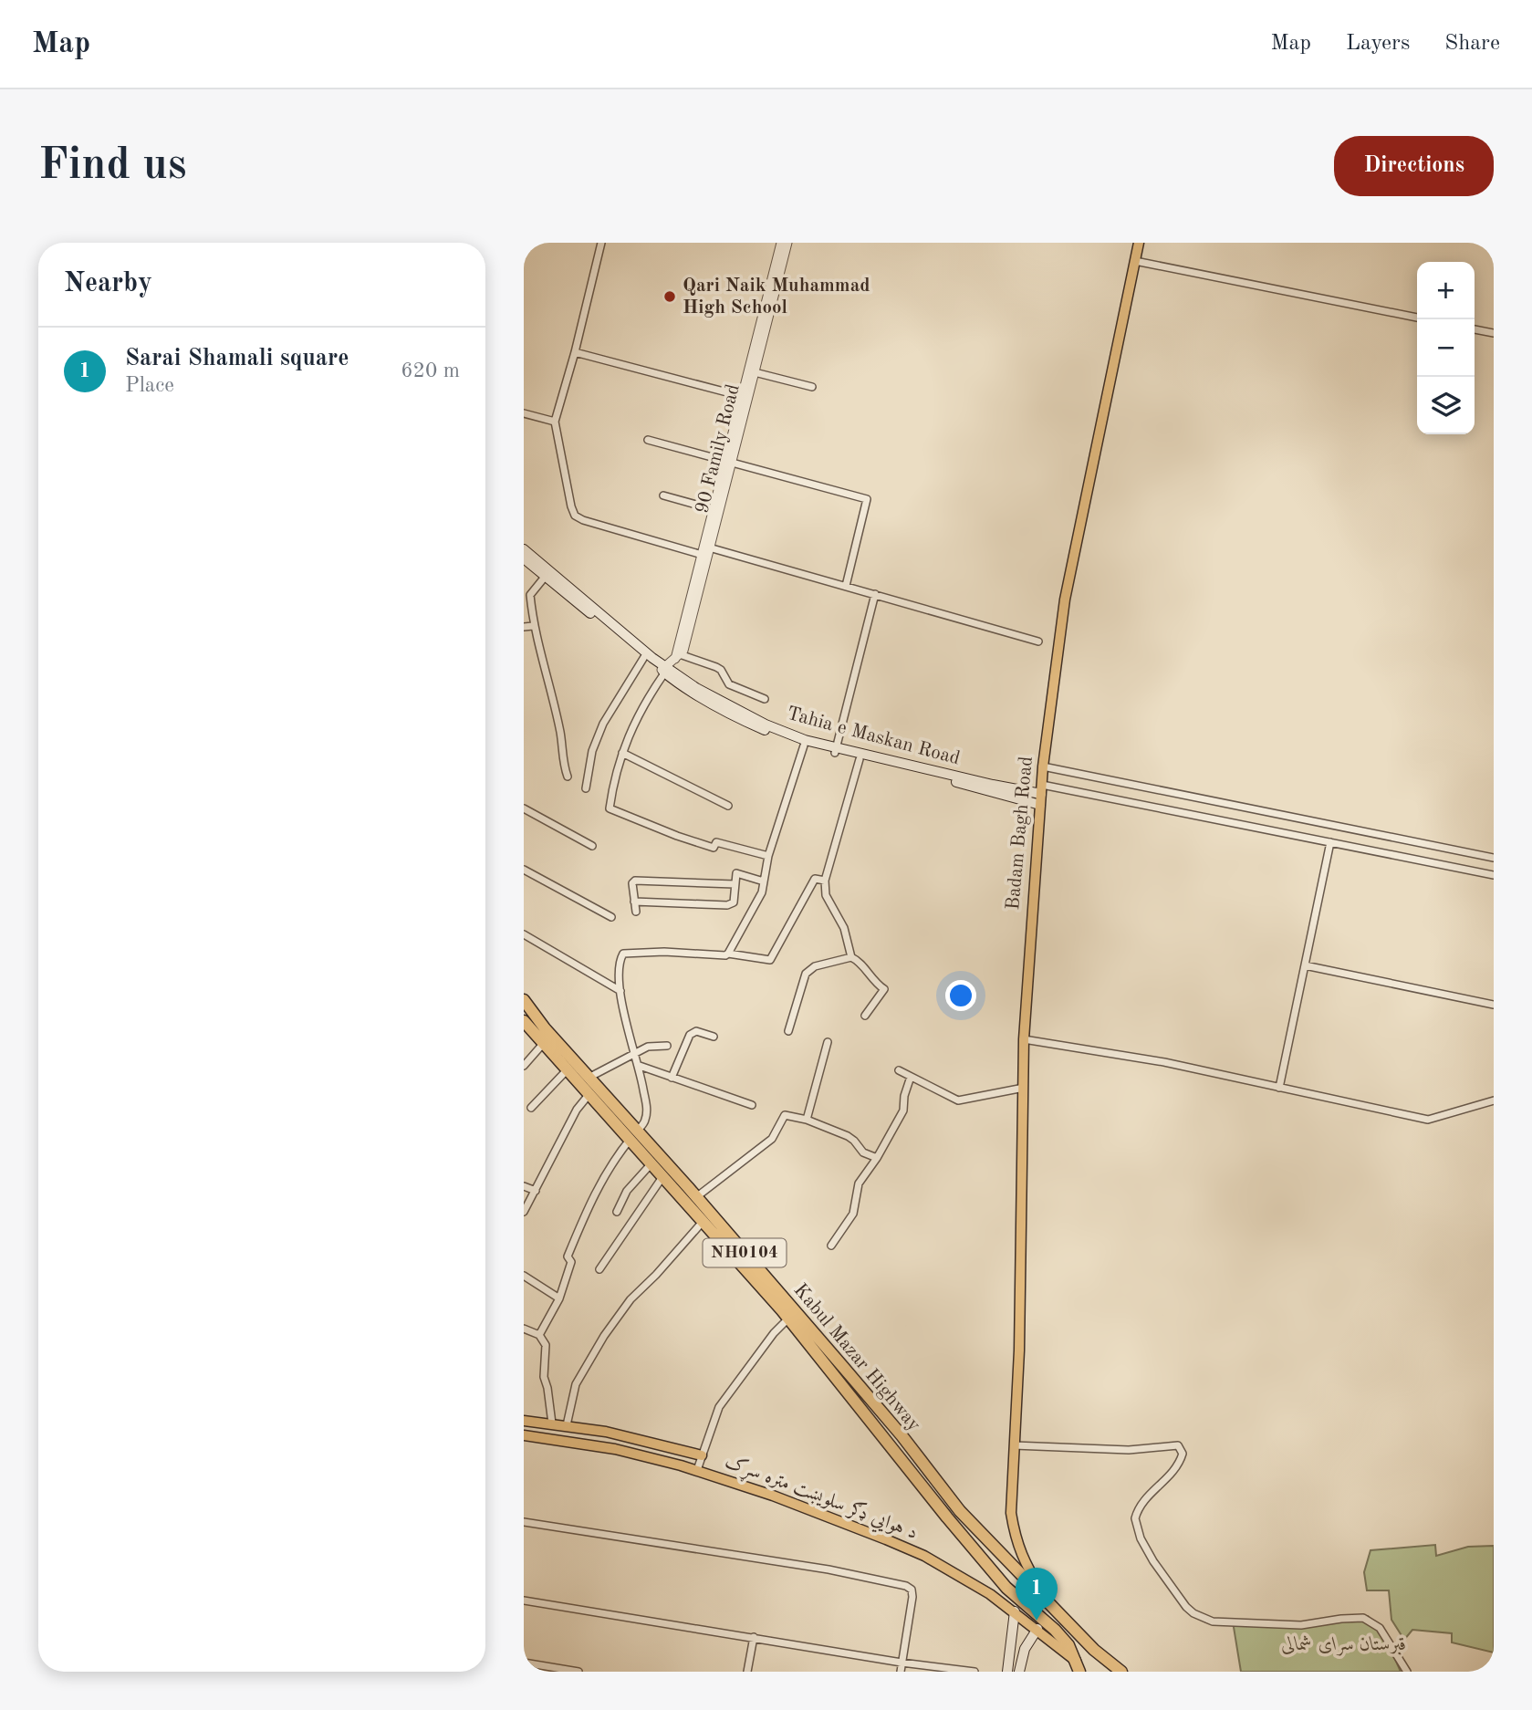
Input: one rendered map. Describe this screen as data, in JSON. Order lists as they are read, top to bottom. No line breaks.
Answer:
{"streets":{"highway":["NH0104","Kabul Mazar Highway"],"main road":["Tahia e Maskan Road","Badam Bagh Road","د هوايي ډګر سلویښت متره سړک"],"street":["90 Family Road"]},"crossings":[["Tahia e Maskan Road","Badam Bagh Road"],["Badam Bagh Road","Kabul Mazar Highway"],["Kabul Mazar Highway","د هوايي ډګر سلویښت متره سړک"]],"parks":["قبرستان سرای شمالی"],"places":["Qari Naik Muhammad High School"],"page":{"header":"Map","nav":["Map","Layers","Share"],"buttons":"Directions","title":"Find us","heading":"Nearby","map_buttons":["+","−"],"list":[{"mark":"1","name":"Sarai Shamali square","note":"Place","value":"620 m"}],"pins":"1"}}
